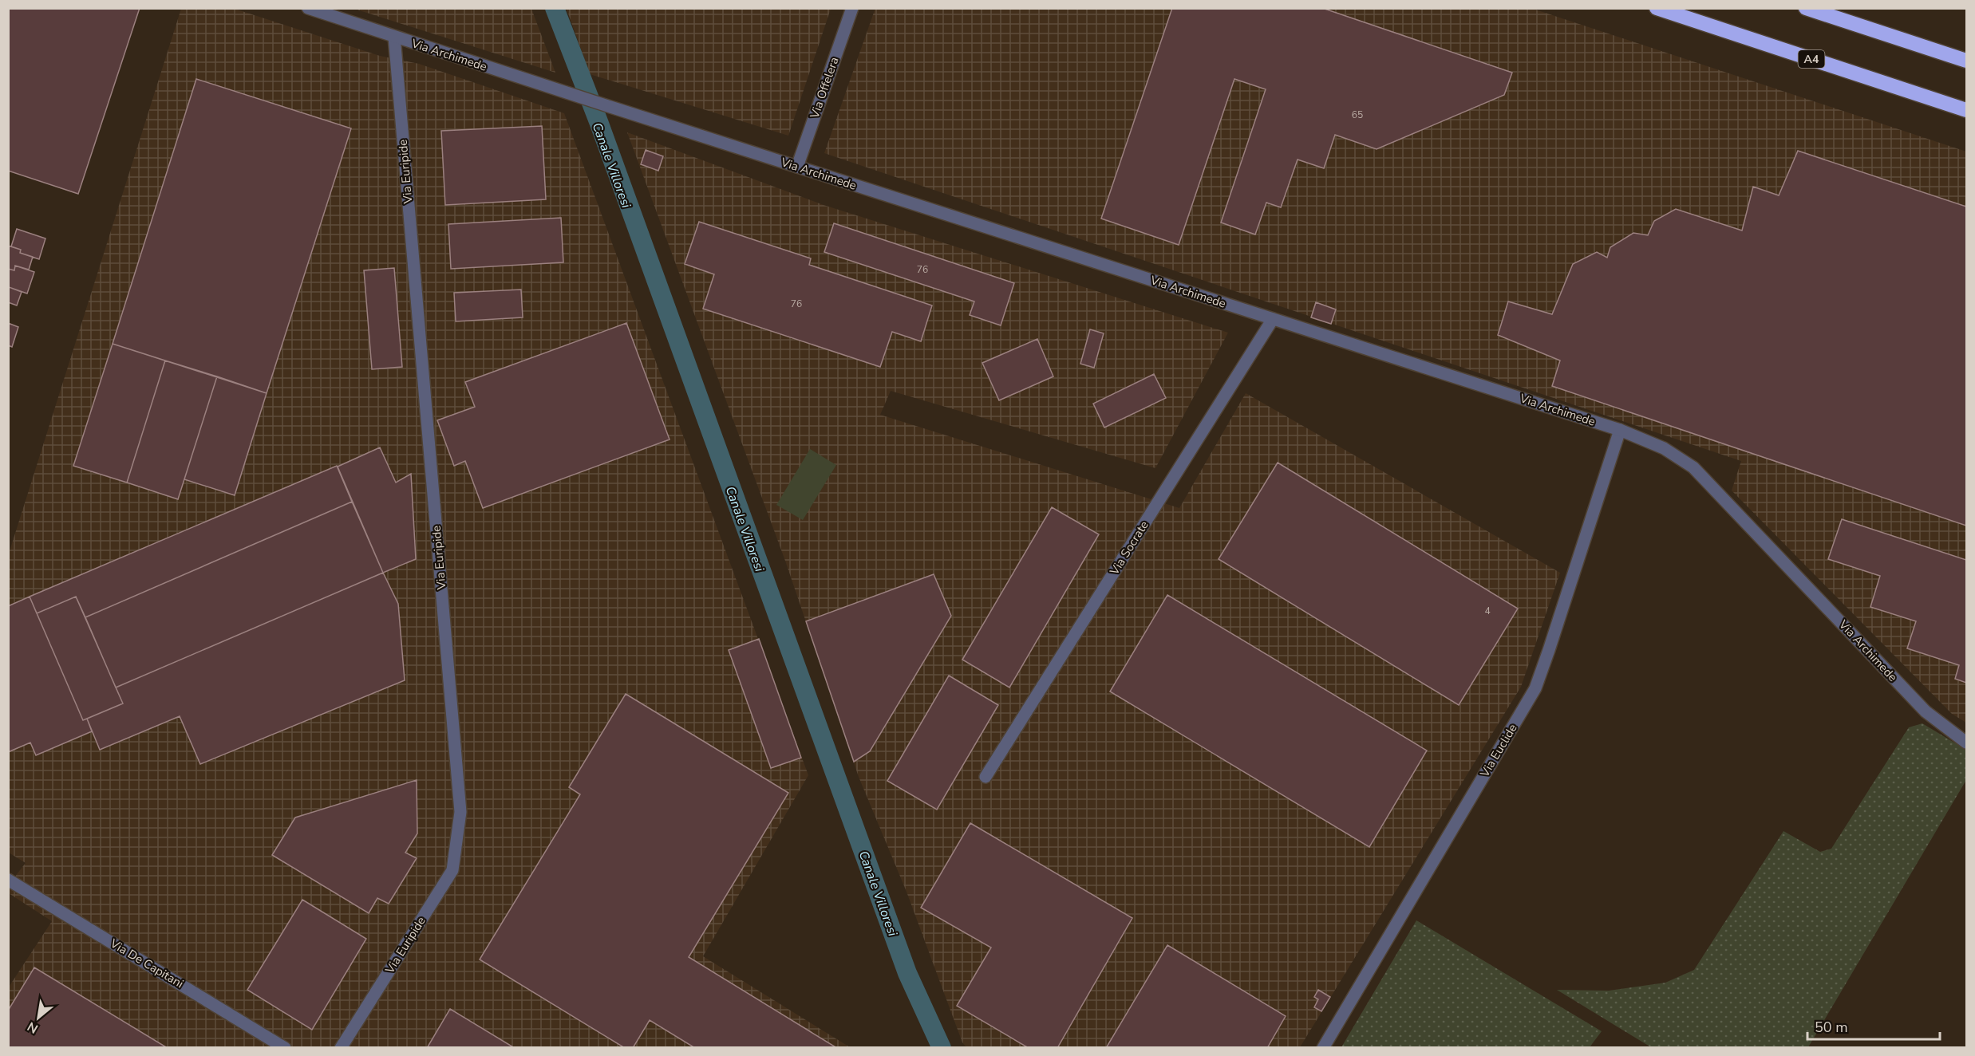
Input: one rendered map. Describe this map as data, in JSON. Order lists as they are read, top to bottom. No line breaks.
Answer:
{"streets":{"highway":["A4"],"street":["Via Archimede","Via Offelera","Via Euripide","Via Socrate","Via Euclide","Via De Capitani"]},"crossings":[["Via Archimede","Via Offelera"],["Via Archimede","Via Euripide"],["Via Archimede","Via Socrate"],["Via Archimede","Via Euclide"]],"water":["Canale Villoresi"],"house_numbers":["65","76","76","4"],"scale_bar":"50 m","north":"bottom left"}
